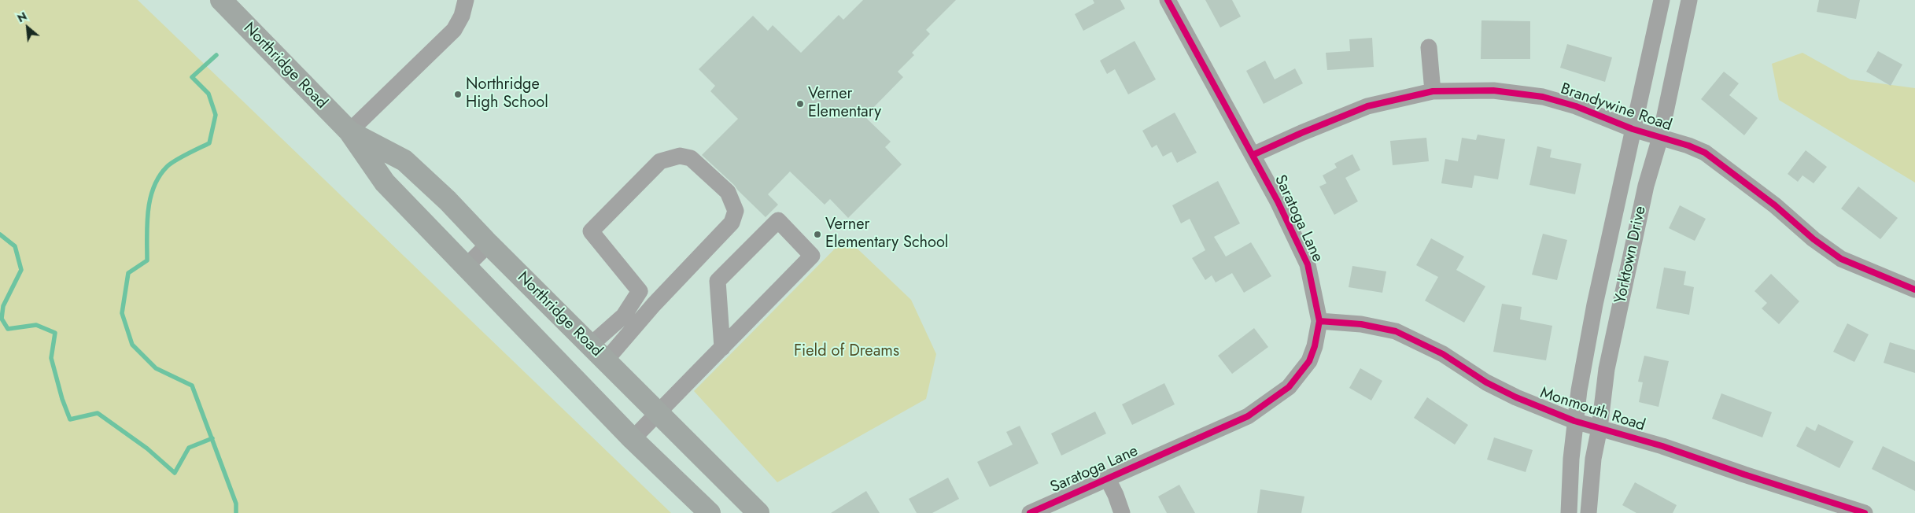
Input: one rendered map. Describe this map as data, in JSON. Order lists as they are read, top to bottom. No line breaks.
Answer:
{"streets":{"main road":["Northridge Road"],"street":["Brandywine Road","Saratoga Lane","Yorktown Drive","Monmouth Road"]},"crossings":[["Brandywine Road","Saratoga Lane"],["Brandywine Road","Yorktown Drive"],["Saratoga Lane","Monmouth Road"],["Yorktown Drive","Monmouth Road"]],"parks":["Field of Dreams"],"places":["Northridge High School","Verner Elementary","Verner Elementary School"],"north":"top left"}
